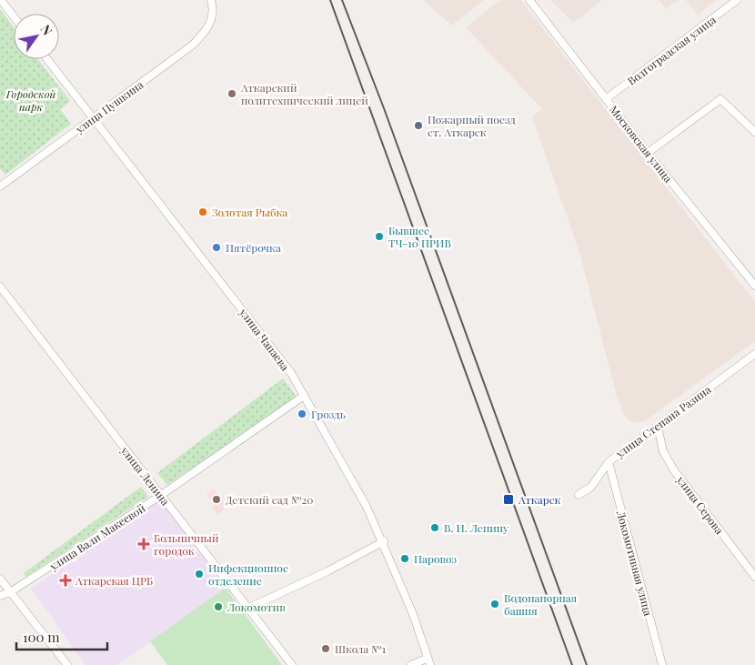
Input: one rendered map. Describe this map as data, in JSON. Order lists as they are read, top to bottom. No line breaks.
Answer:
{"streets":{"street":["Волгоградская улица","улица Пушкина","Московская улица","улица Чапаева","улица Степана Разина","улица Ленина","улица Серова","улица Вали Макеевой","Локомотивная улица"]},"crossings":[["Волгоградская улица","Московская улица"],["улица Пушкина","улица Чапаева"],["улица Чапаева","улица Вали Макеевой"],["улица Степана Разина","улица Серова"],["улица Степана Разина","Локомотивная улица"],["улица Ленина","улица Вали Макеевой"]],"parks":["Городской парк"],"places":{"other":["Аткарский политехнический лицей","Пожарный поезд ст. Аткарск","Золотая Рыбка","Бывшее ТЧ-10 ПРИВ","Пятёрочка","Гроздь","Детский сад №20","В. И. Ленину","Паровоз","Инфекционное отделение","Водонапорная башня","Локомотив","Школа №1"],"transit":["Аткарск"],"health":["Больничный городок","Аткарская ЦРБ"]},"scale_bar":"100 m","north":"top right"}
